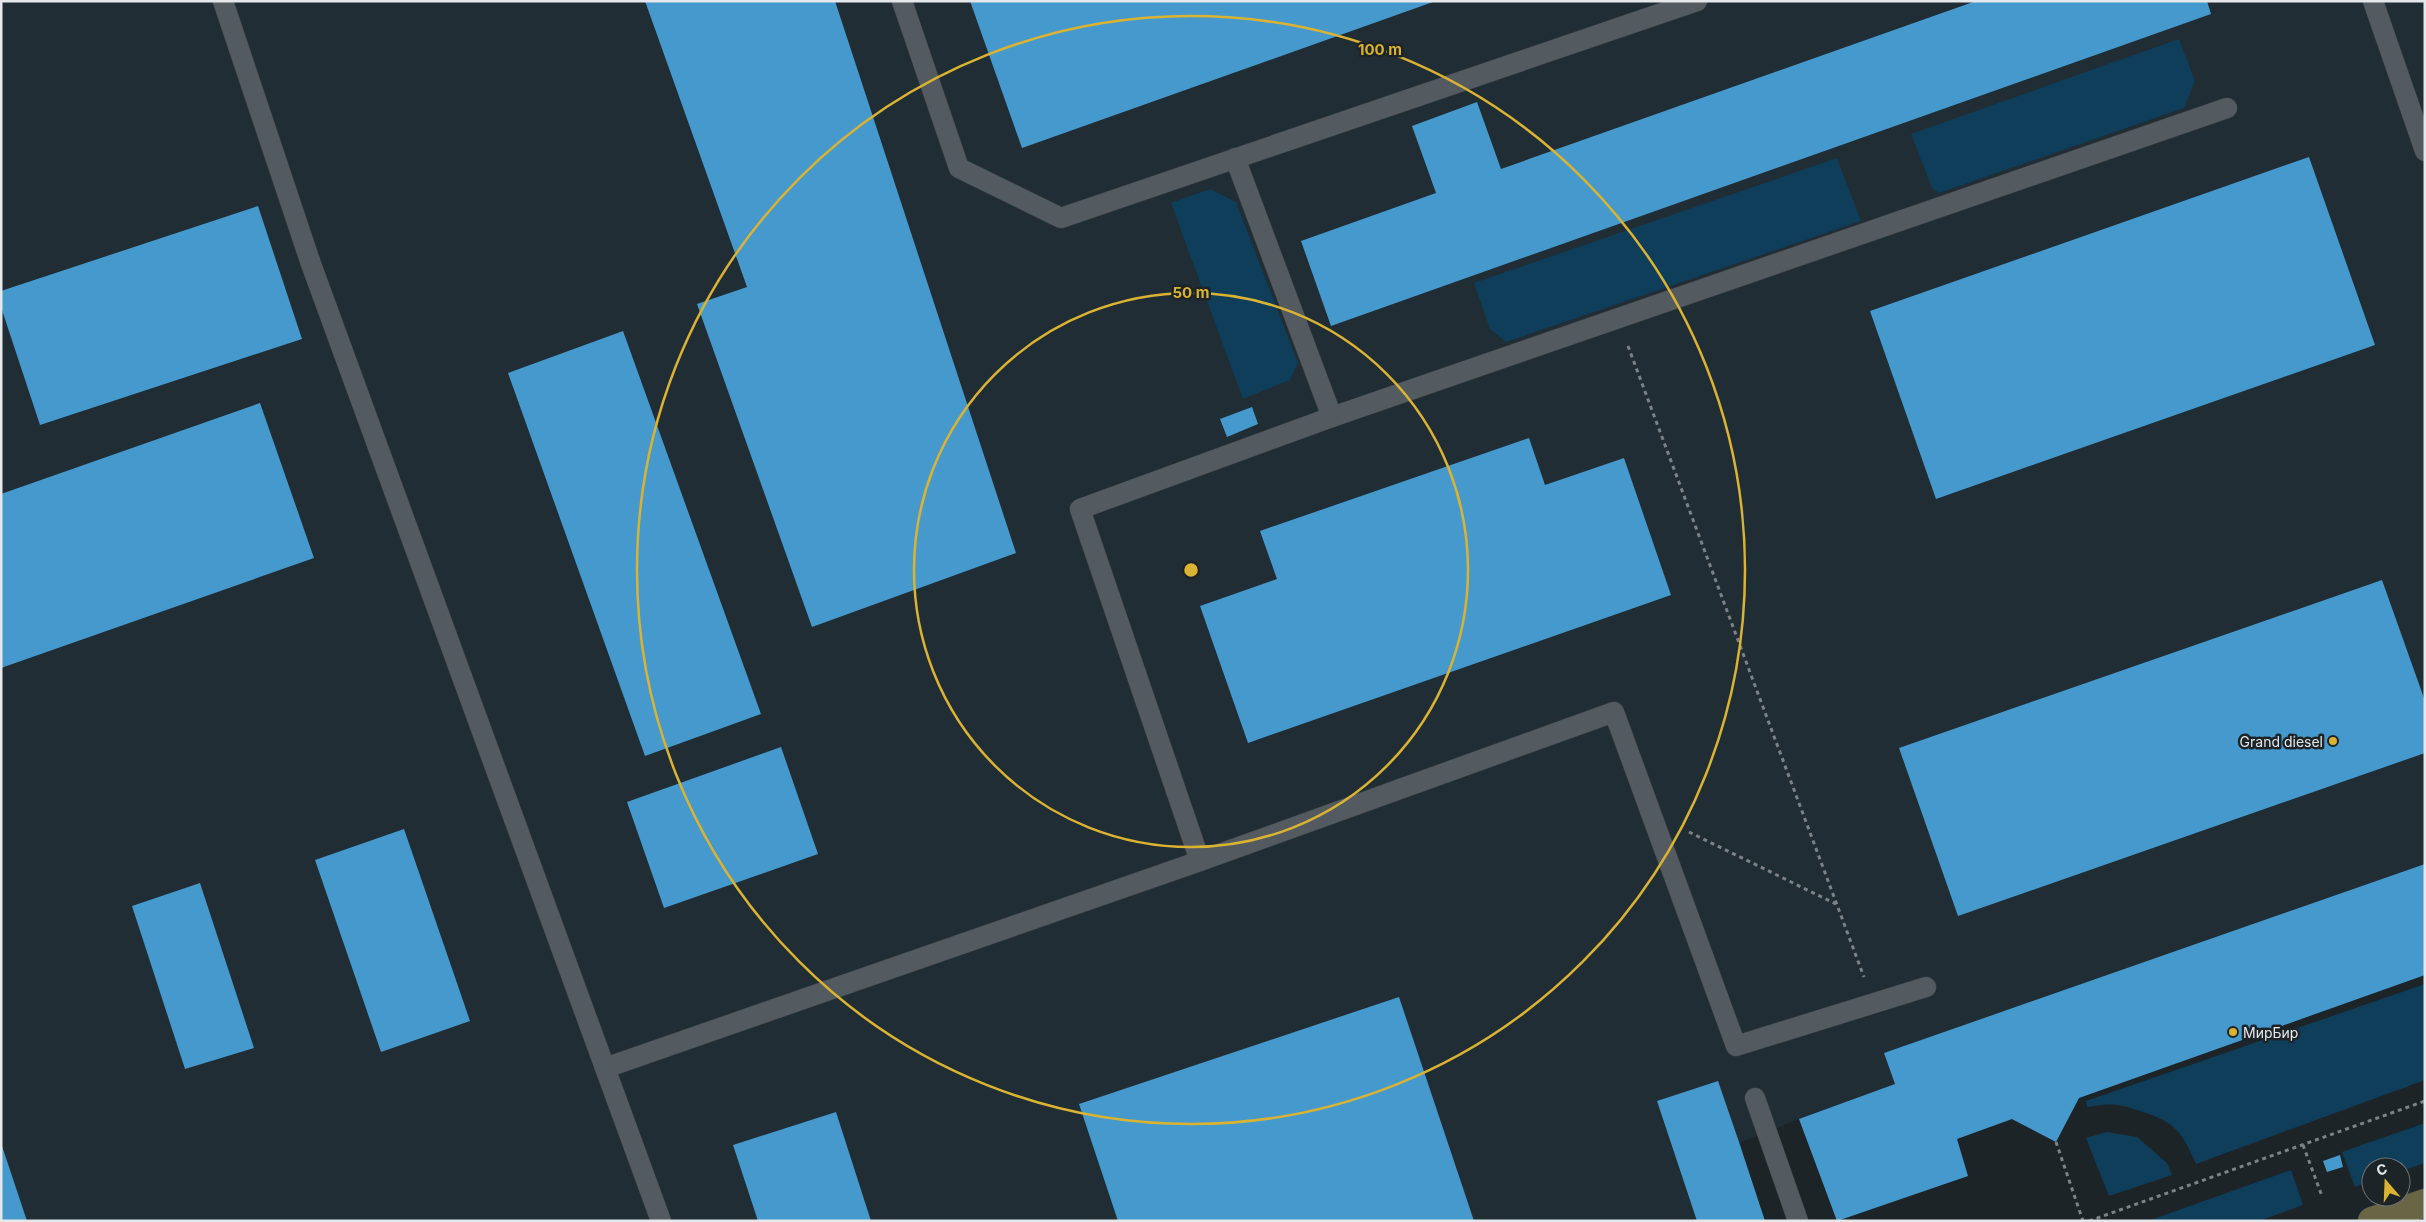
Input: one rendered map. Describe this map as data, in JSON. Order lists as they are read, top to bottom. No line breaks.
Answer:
{"places":["Grand diesel","МирБир"],"north":"top","rings":["100 m","50 m"]}
